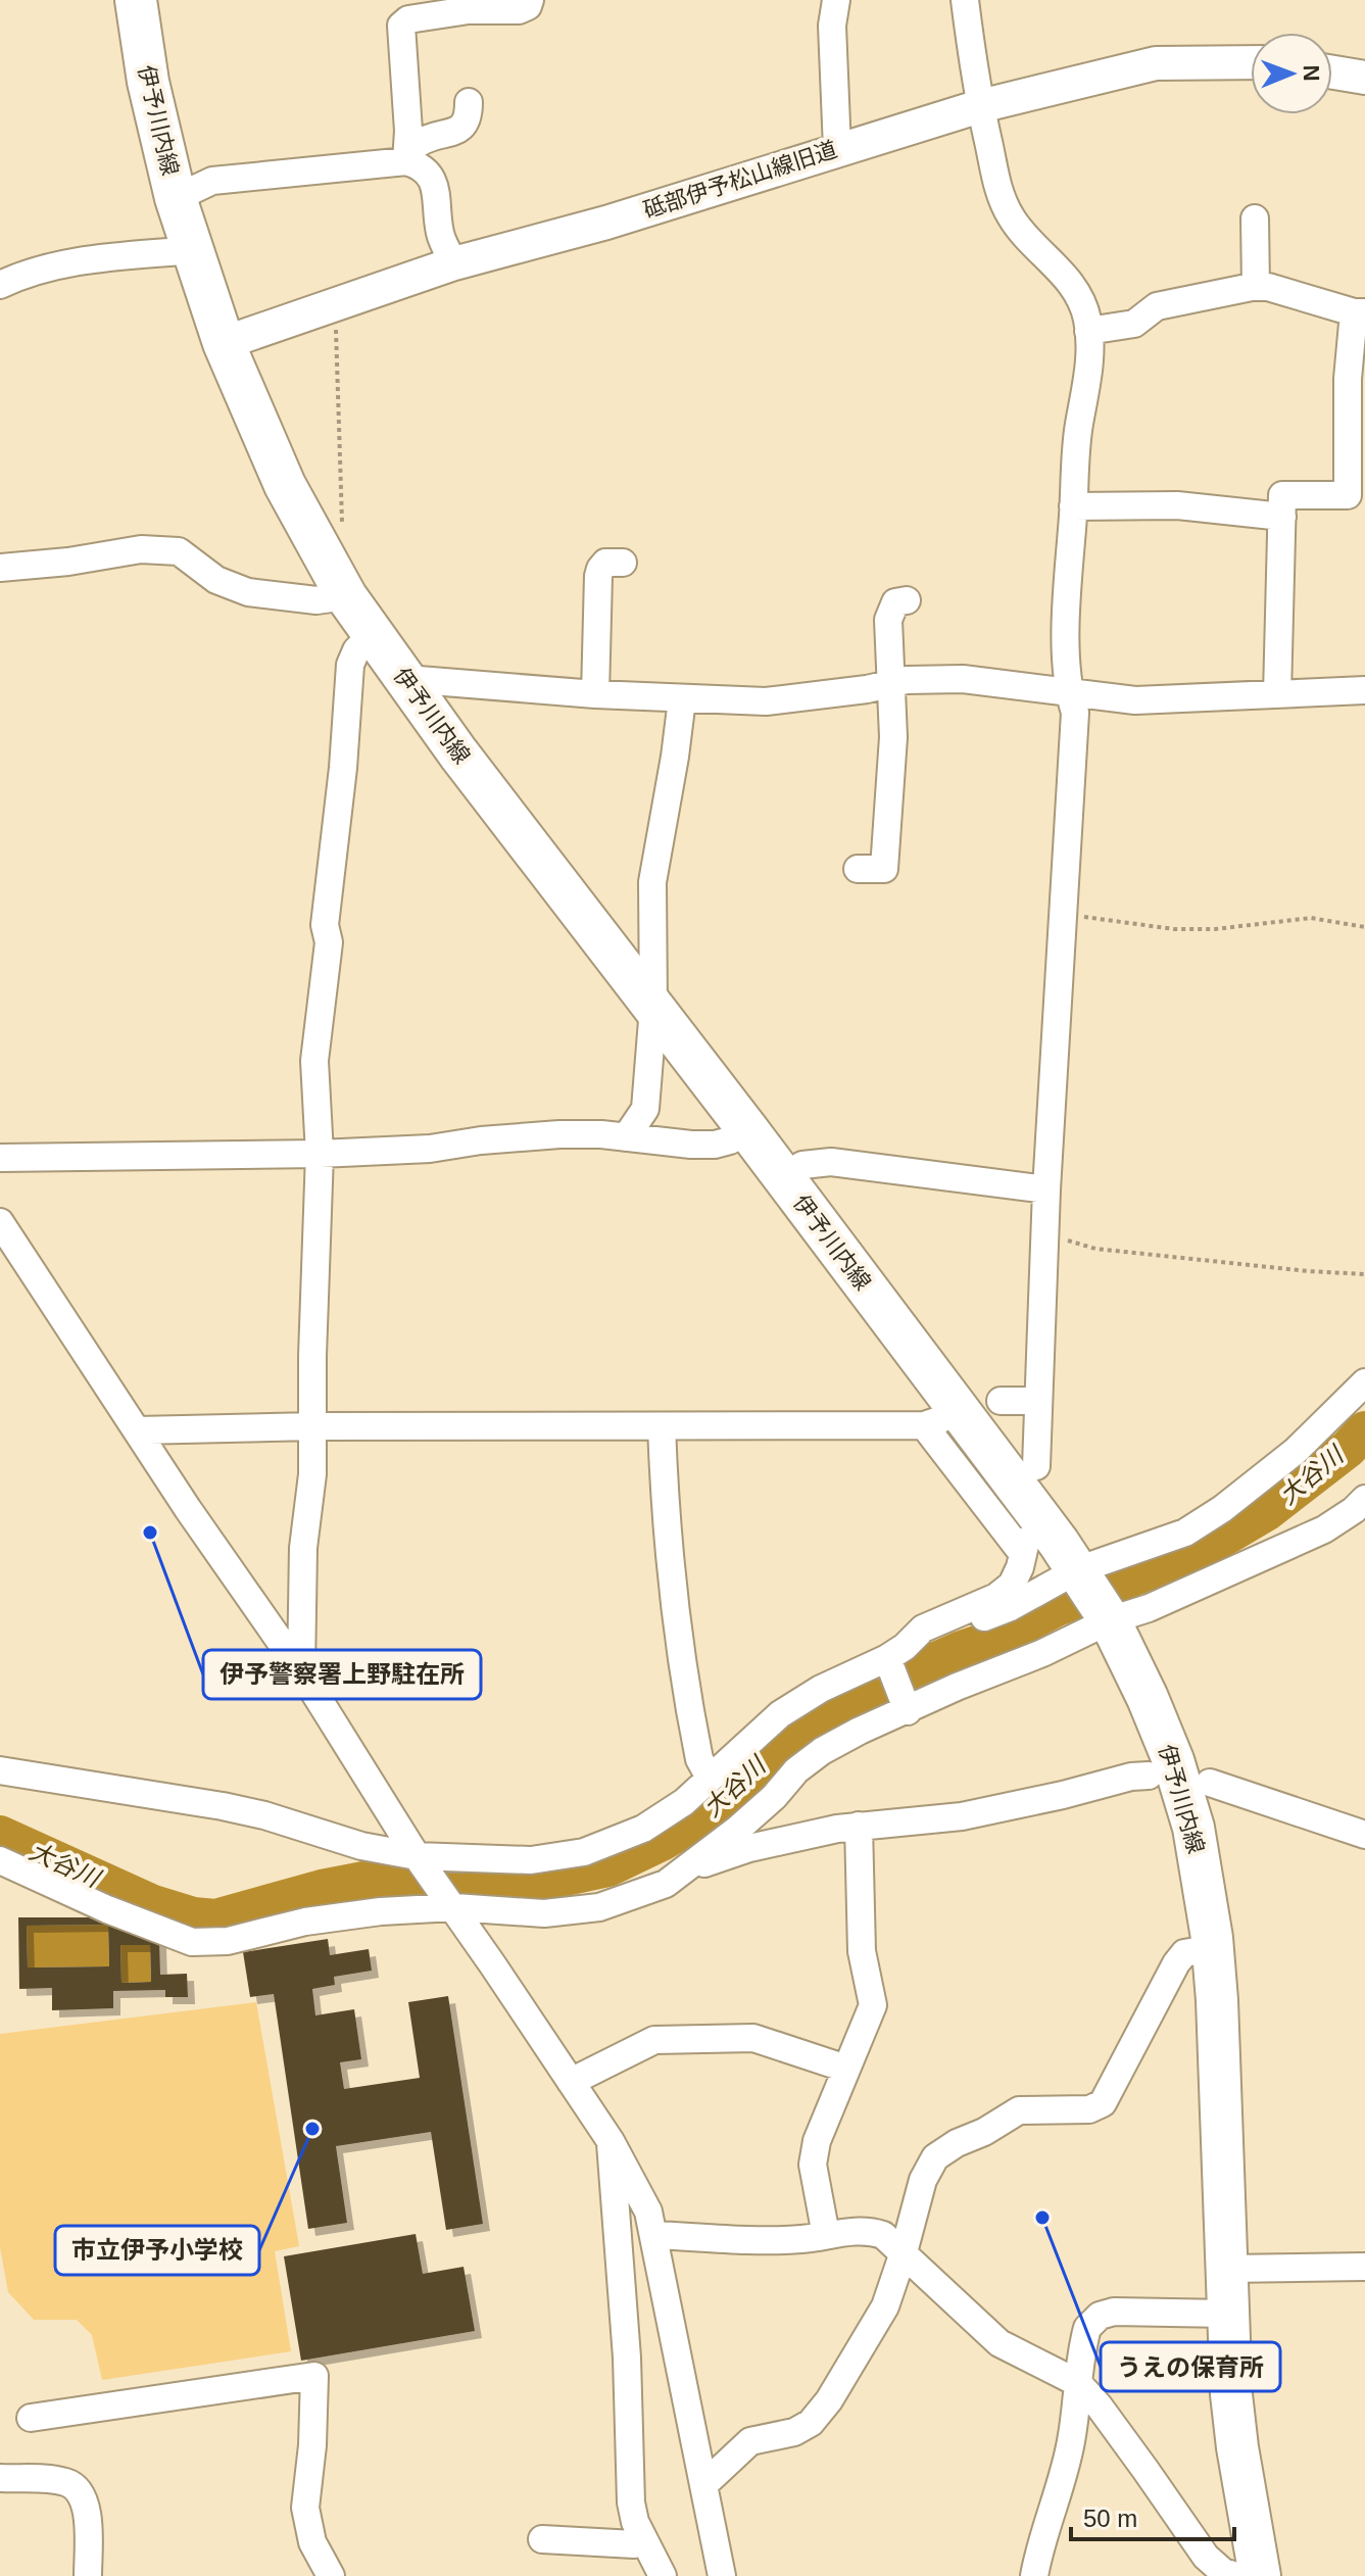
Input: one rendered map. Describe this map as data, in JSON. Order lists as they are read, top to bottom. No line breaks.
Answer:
{"streets":{"main road":["伊予川内線"],"street":["砥部伊予松山線旧道"]},"crossings":[["伊予川内線","砥部伊予松山線旧道"]],"water":["大谷川"],"places":["伊予警察署上野駐在所","市立伊予小学校","うえの保育所"],"scale_bar":"50 m","north":"right"}
